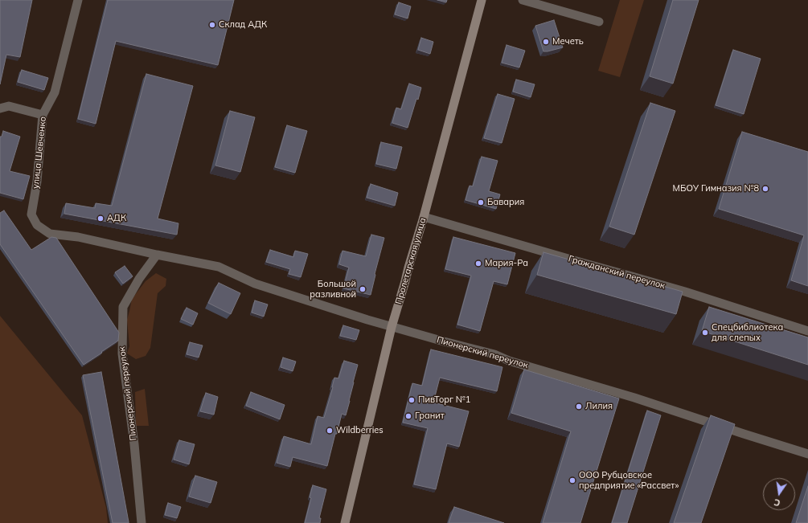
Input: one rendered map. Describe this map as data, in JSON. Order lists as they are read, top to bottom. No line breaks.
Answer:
{"streets":{"main road":["Пролетарская улица"],"street":["улица Шевченко","Гражданский переулок","Пионерский переулок"]},"crossings":[["улица Шевченко","Пионерский переулок"],["Пролетарская улица","Гражданский переулок"],["Пролетарская улица","Пионерский переулок"]],"places":["Склад АДК","Мечеть","МБОУ Гимназия №8","Бавария","АДК","Мария-Ра","Большой разливной","Спецбиблиотека для слепых","ПивТорг №1","Лилия","Гранит","Wildberries","ООО Рубцовское предприятие «Рассвет»"],"north":"bottom"}
